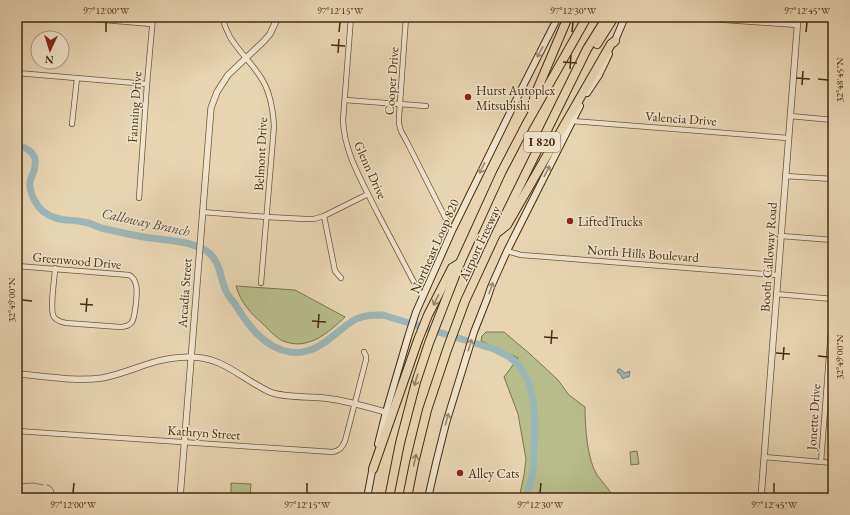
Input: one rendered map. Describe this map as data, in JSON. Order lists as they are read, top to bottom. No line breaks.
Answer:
{"streets":{"highway":["I 820","Airport Freeway"],"main road":["Northeast Loop 820"],"street":["Cooper Drive","Fanning Drive","Valencia Drive","Belmont Drive","Glenn Drive","North Hills Boulevard","Booth Calloway Road","Greenwood Drive","Arcadia Street","Jonette Drive","Kathryn Street"]},"crossings":[["Cooper Drive","Northeast Loop 820"],["Valencia Drive","Booth Calloway Road"],["I 820","Airport Freeway"],["Belmont Drive","Arcadia Street"],["Glenn Drive","Northeast Loop 820"],["North Hills Boulevard","Booth Calloway Road"],["Arcadia Street","Kathryn Street"]],"one_way":["Northeast Loop 820"],"water":["Calloway Branch"],"places":["Hurst Autoplex Mitsubishi","LiftedTrucks","Alley Cats"],"north":"bottom","coordinates":["97°12'00\"W","97°12'15\"W","97°12'30\"W","97°12'45\"W","32°48'45\"N","32°49'00\"N"]}
